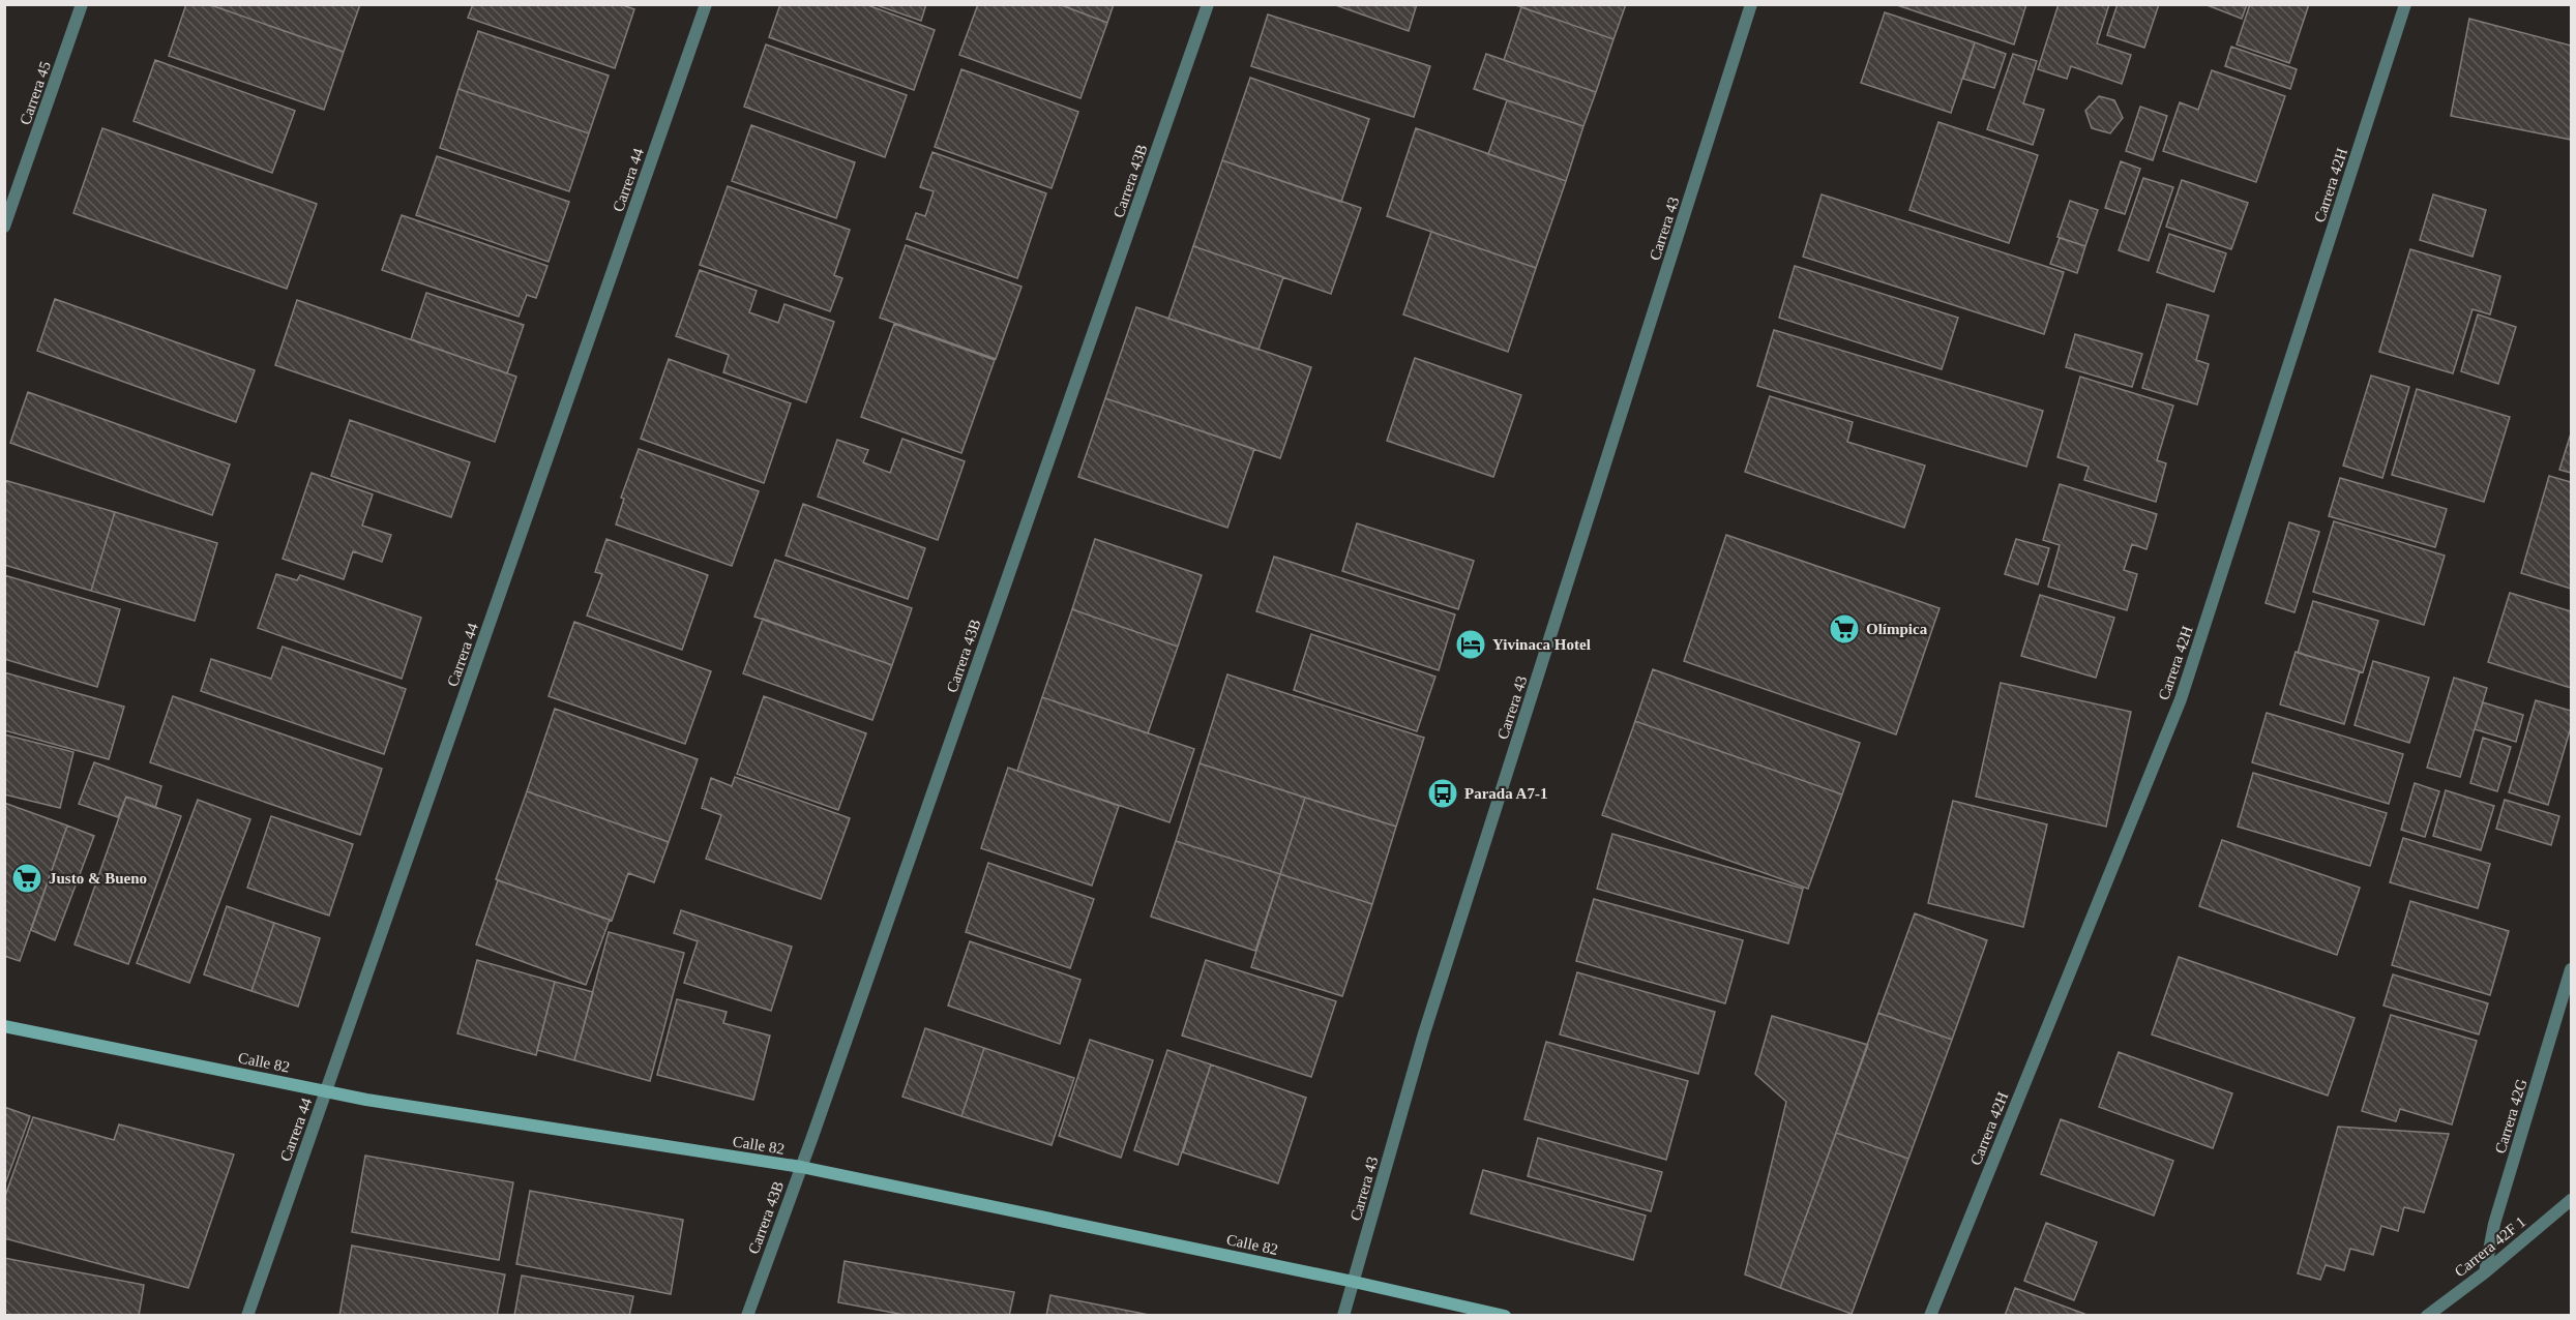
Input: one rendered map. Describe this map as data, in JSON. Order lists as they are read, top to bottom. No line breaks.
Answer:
{"streets":{"main road":["Calle 82"],"street":["Carrera 45","Carrera 44","Carrera 43B","Carrera 42H","Carrera 43","Carrera 42G","Carrera 42F 1"]},"crossings":[["Carrera 44","Calle 82"],["Carrera 43B","Calle 82"],["Carrera 43","Calle 82"],["Carrera 42G","Carrera 42F 1"]],"places":{"supermarket":["Olímpica","Justo & Bueno"],"hotel":["Yivinaca Hotel"],"bus stop":["Parada A7-1"]}}
